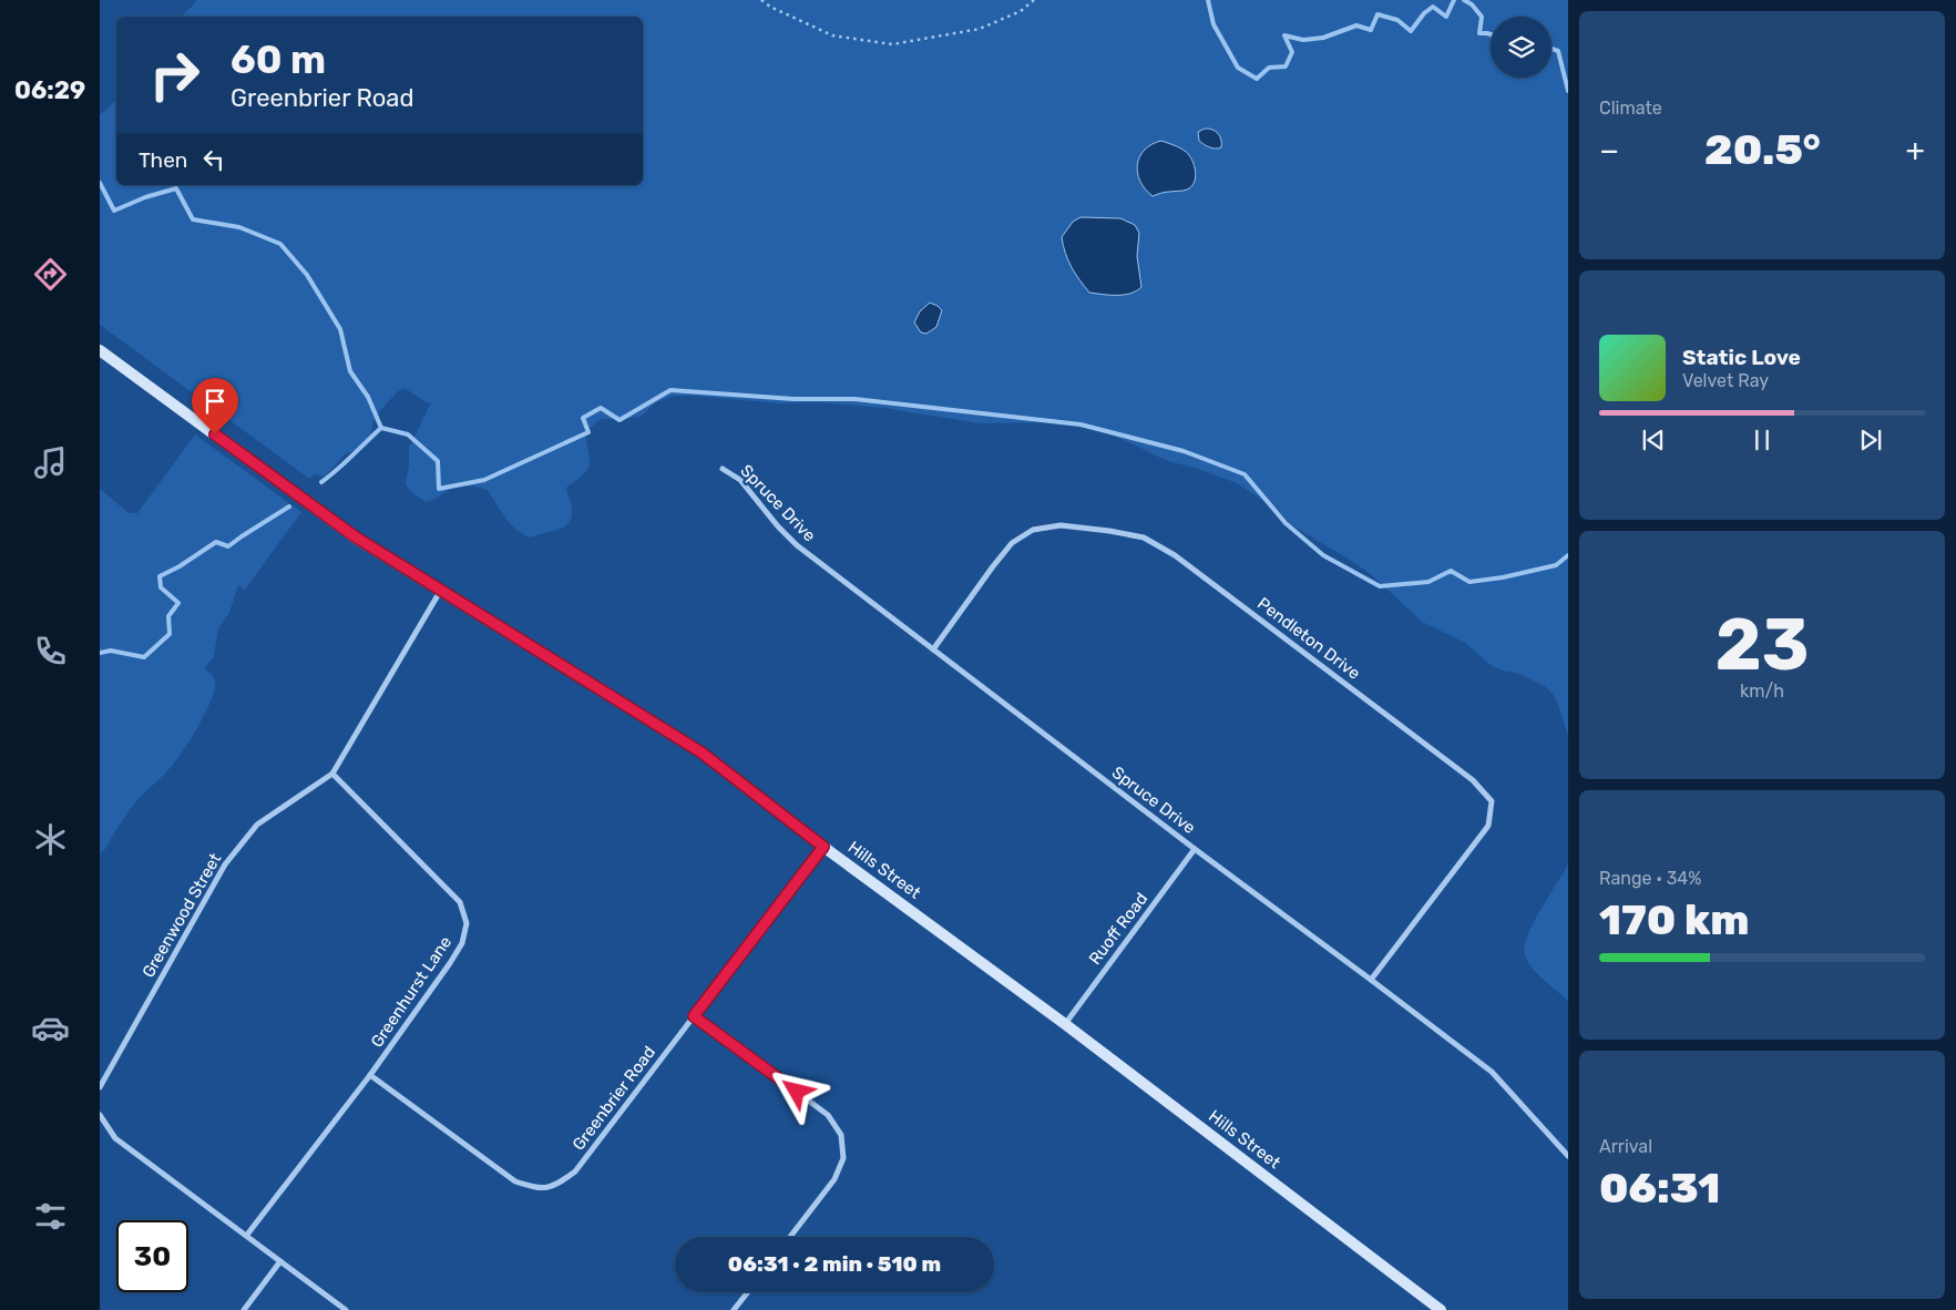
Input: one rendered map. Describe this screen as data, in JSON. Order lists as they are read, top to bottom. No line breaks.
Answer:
{"streets":{"street":["Spruce Drive","Pendleton Drive","Hills Street","Greenwood Street","Ruoff Road","Greenhurst Lane","Greenbrier Road"]},"crossings":[["Spruce Drive","Pendleton Drive"],["Spruce Drive","Ruoff Road"],["Hills Street","Greenwood Street"],["Hills Street","Ruoff Road"],["Hills Street","Greenbrier Road"],["Greenwood Street","Greenhurst Lane"],["Greenhurst Lane","Greenbrier Road"]],"page":{"tabs":"06:29","tile":["Climate",["23","km/h"],["Range · 34%","170 km"],["Arrival","06:31"]],"turn":["60 m","Greenbrier Road"],"heat":["−","20.5°","+"],"then":"Then","song":["Static Love","Velvet Ray"],"limit":"30","trip":"06:31 · 2 min · 510 m"}}
